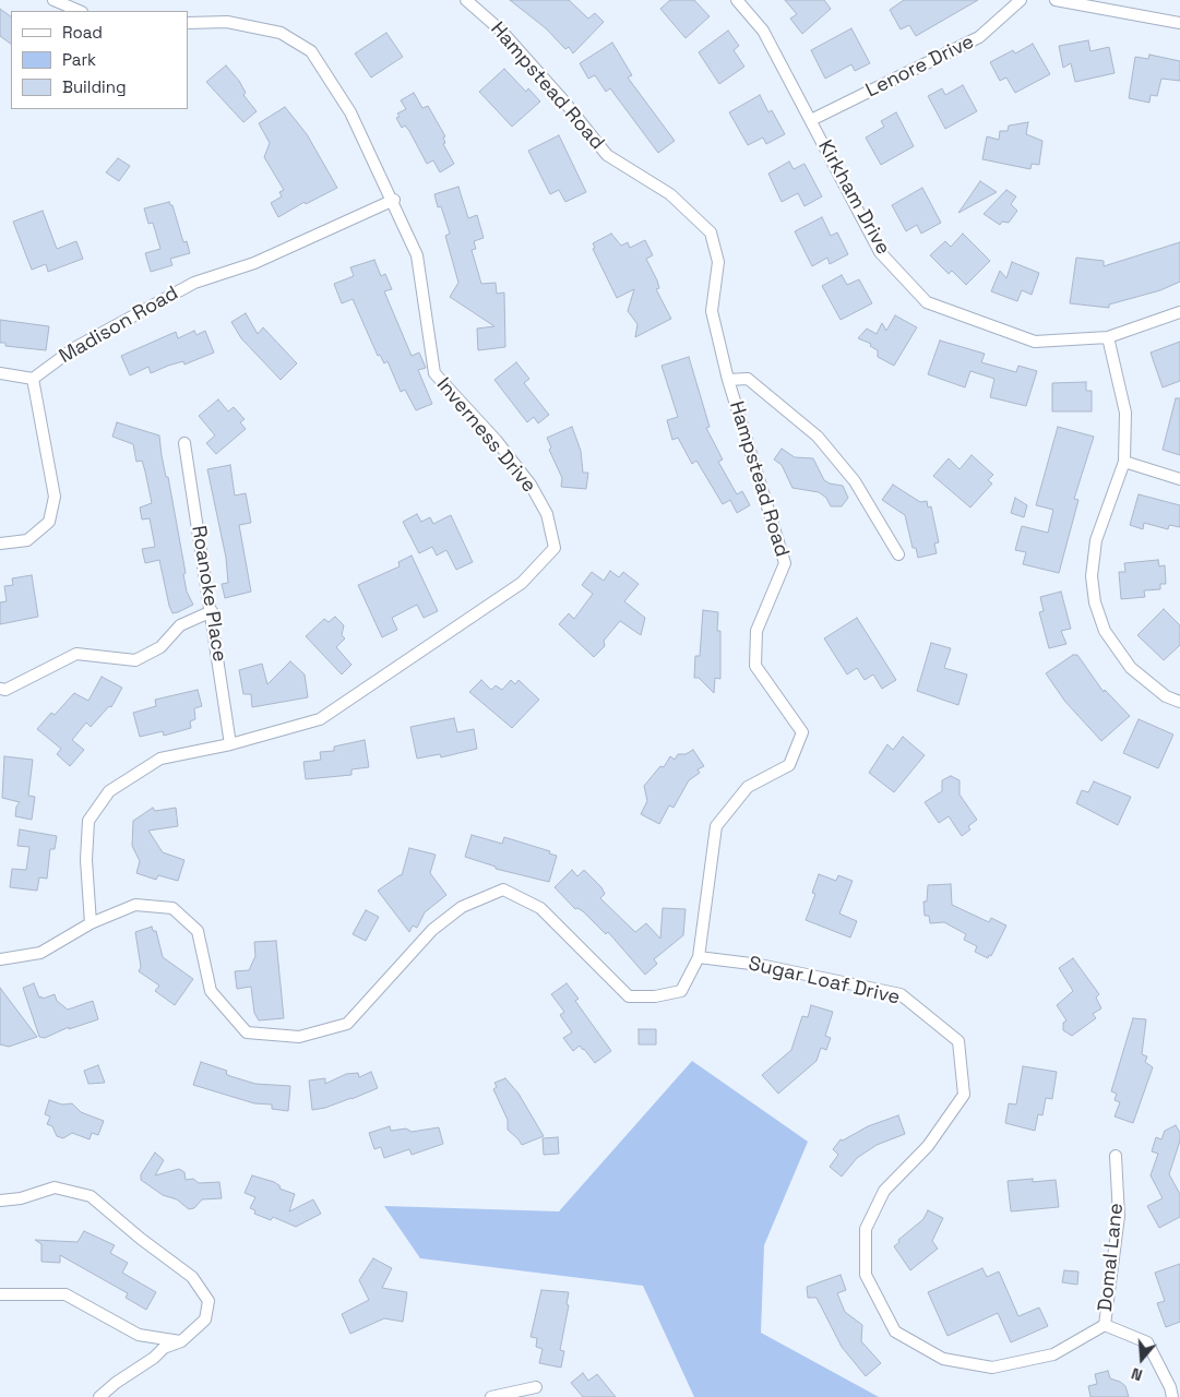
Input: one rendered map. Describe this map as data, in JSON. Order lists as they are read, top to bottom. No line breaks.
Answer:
{"streets":{"street":["Lenore Drive","Hampstead Road","Kirkham Drive","Madison Road","Inverness Drive","Roanoke Place","Sugar Loaf Drive","Domal Lane"]},"crossings":[["Lenore Drive","Kirkham Drive"],["Hampstead Road","Inverness Drive"],["Hampstead Road","Sugar Loaf Drive"],["Madison Road","Inverness Drive"],["Inverness Drive","Roanoke Place"],["Sugar Loaf Drive","Domal Lane"]],"legend":["Road","Park","Building"],"north":"bottom"}
